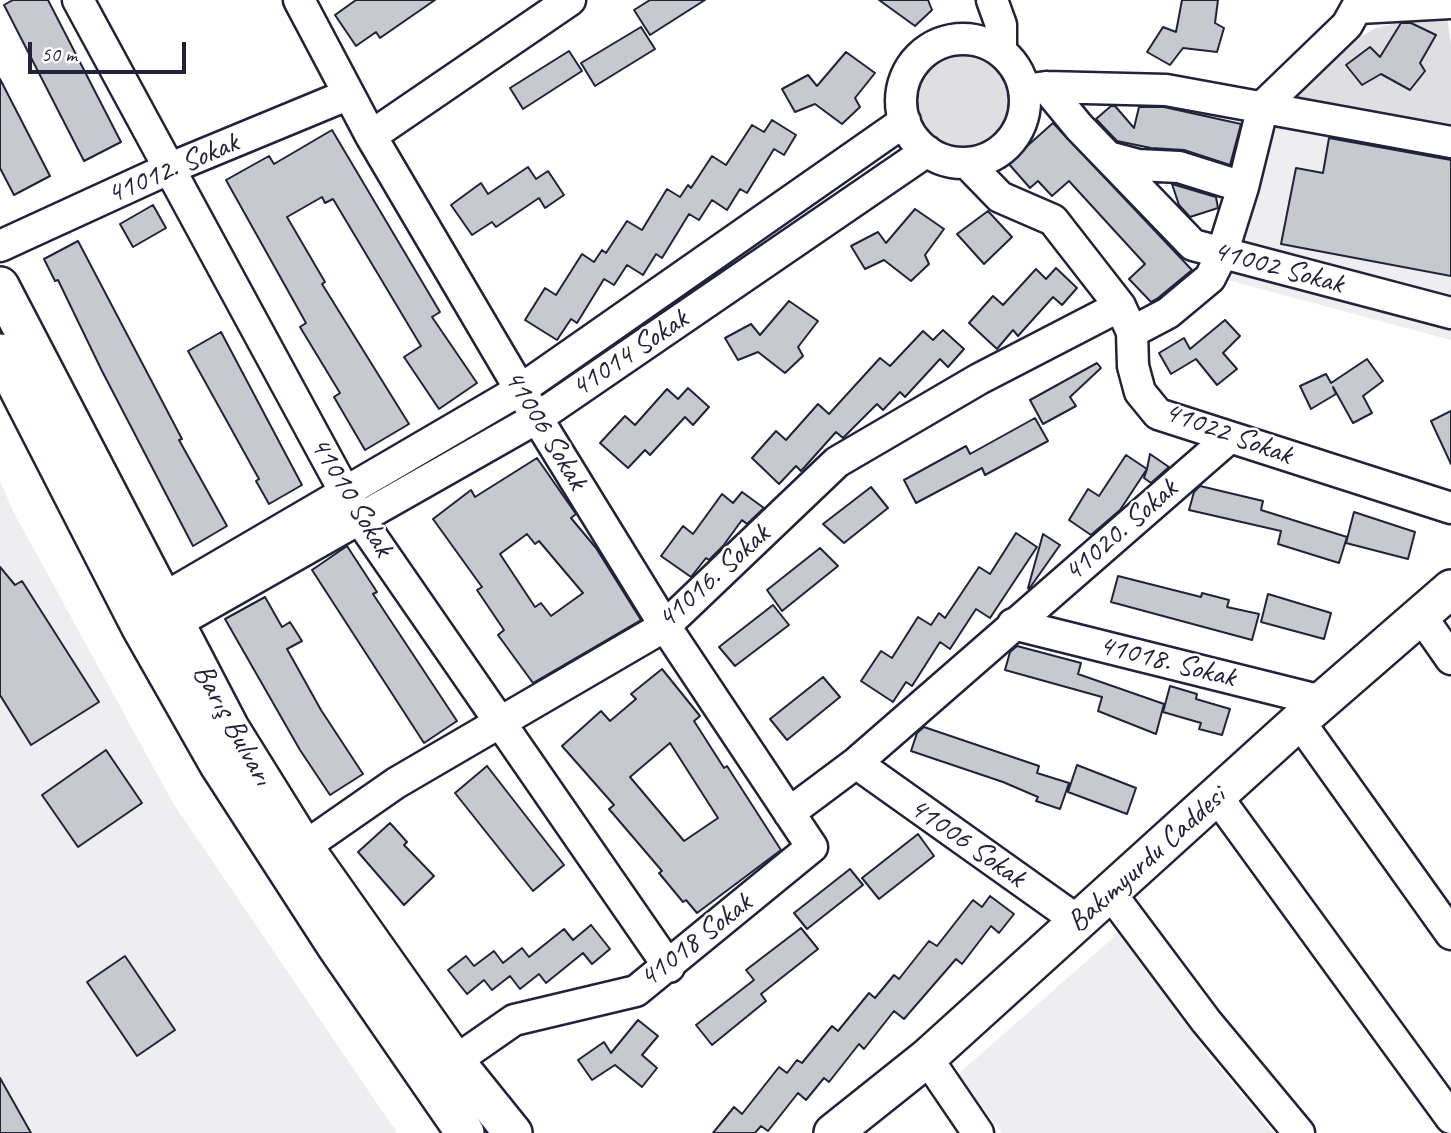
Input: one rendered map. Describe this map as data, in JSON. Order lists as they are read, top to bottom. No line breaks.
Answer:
{"streets":{"main road":["Barış Bulvarı","Bakımyurdu Caddesi"],"street":["41012. Sokak","41002 Sokak","41014 Sokak","41006 Sokak","41022 Sokak","41010 Sokak","41020. Sokak","41016. Sokak","41018. Sokak","41018 Sokak"]},"crossings":[["41012. Sokak","41006 Sokak"],["41012. Sokak","41010 Sokak"],["41002 Sokak","41014 Sokak"],["41002 Sokak","41016. Sokak"],["41014 Sokak","41006 Sokak"],["41014 Sokak","41010 Sokak"],["41014 Sokak","Barış Bulvarı"],["41006 Sokak","41016. Sokak"],["41006 Sokak","Bakımyurdu Caddesi"],["41006 Sokak","41018 Sokak"],["41022 Sokak","41020. Sokak"],["41022 Sokak","41016. Sokak"],["41010 Sokak","41016. Sokak"],["41010 Sokak","41018 Sokak"],["41020. Sokak","41018. Sokak"],["41016. Sokak","Barış Bulvarı"],["41018. Sokak","Bakımyurdu Caddesi"],["Barış Bulvarı","41018 Sokak"]],"scale_bar":"50 m"}
